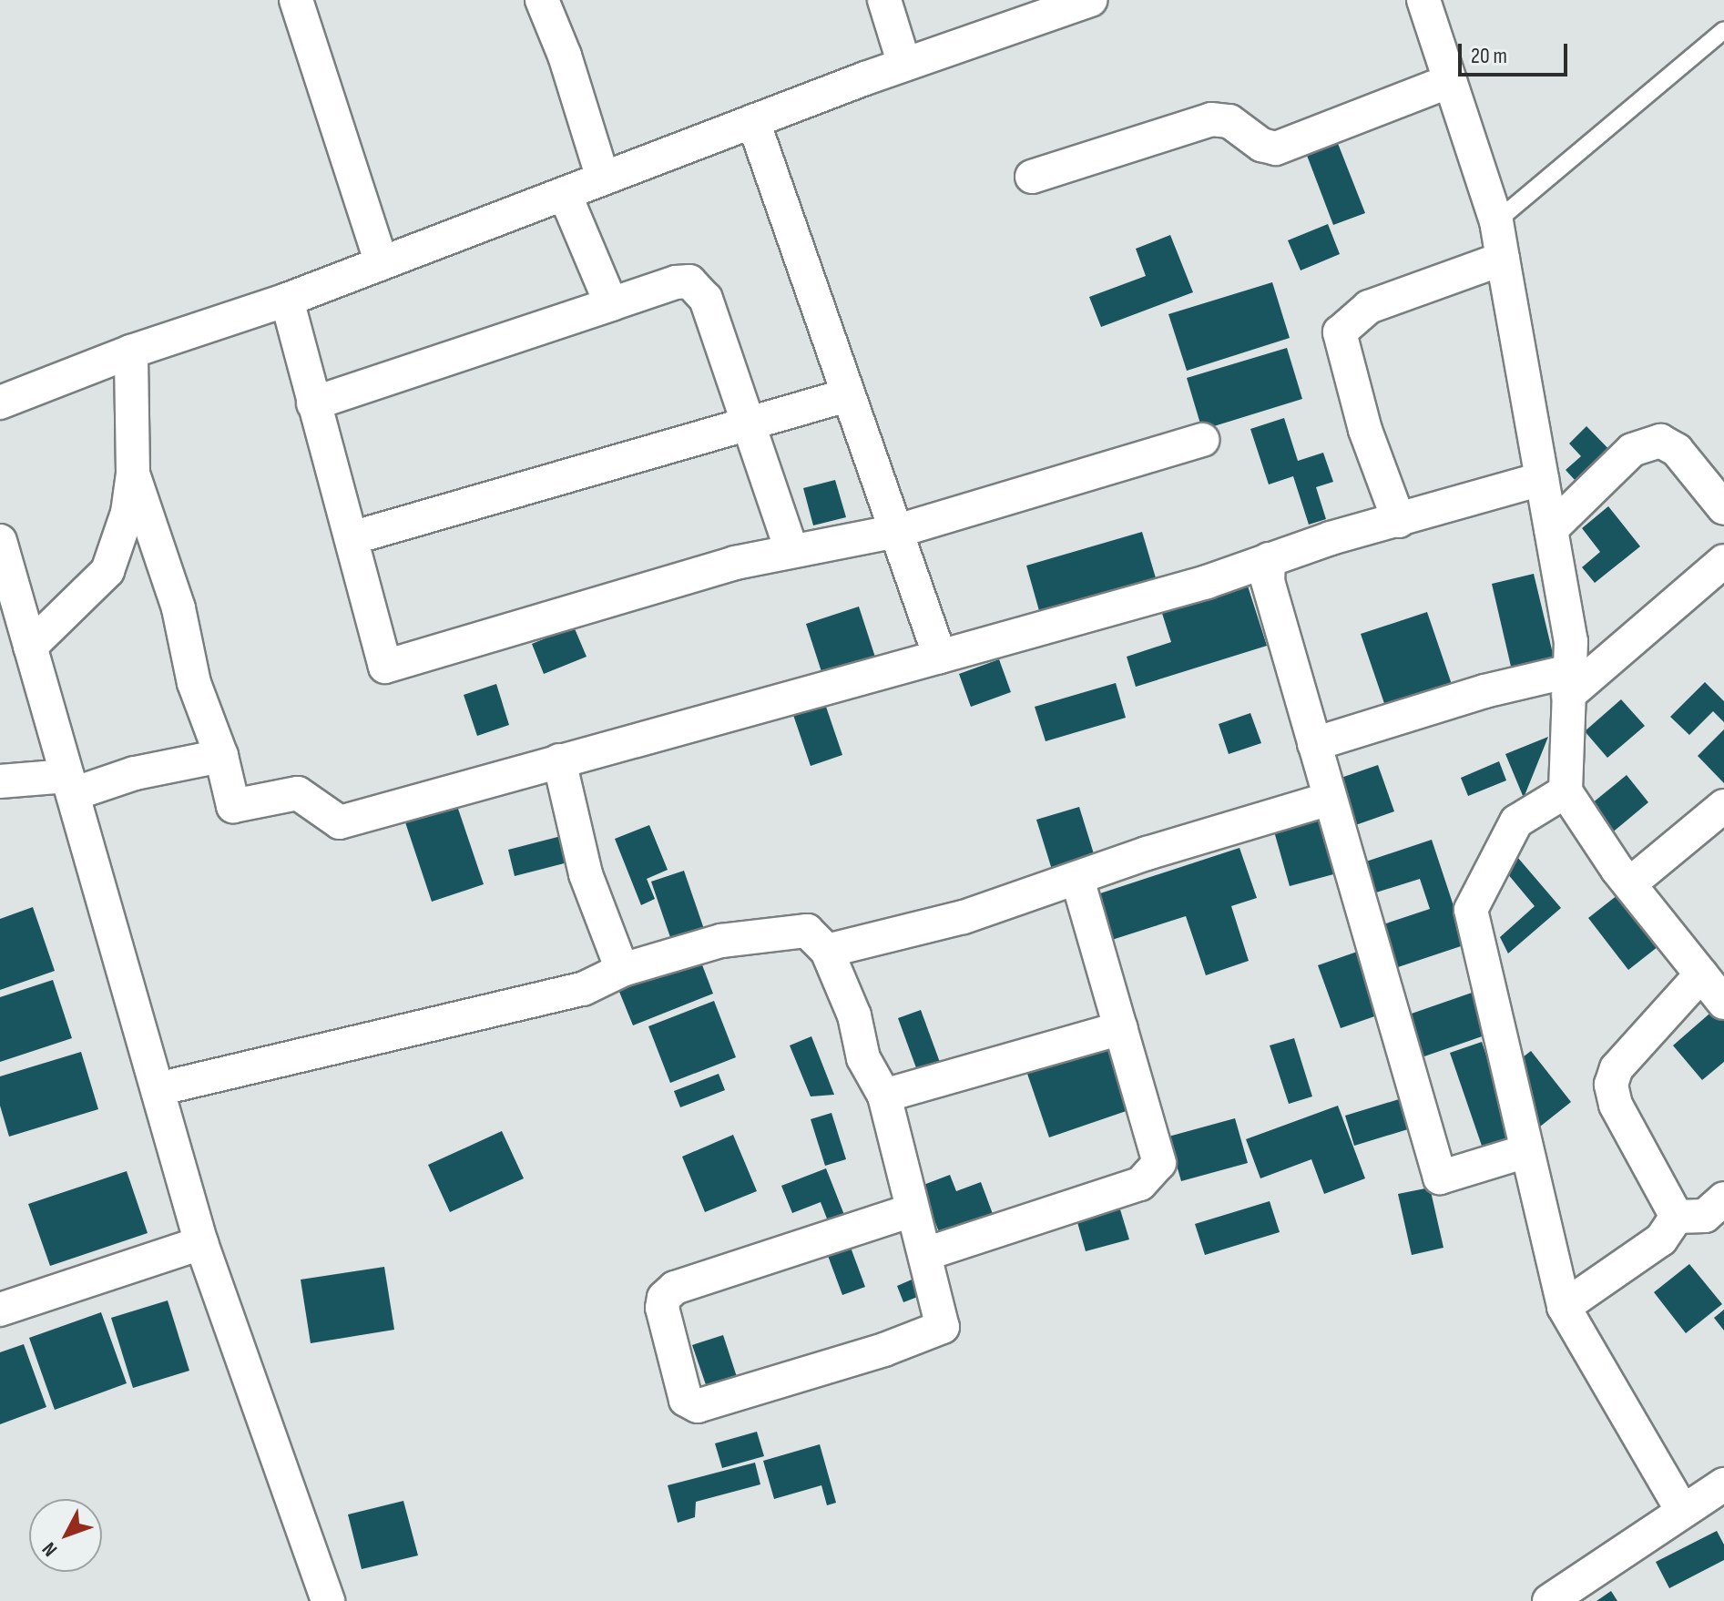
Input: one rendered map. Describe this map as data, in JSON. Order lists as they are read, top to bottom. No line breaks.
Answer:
{"scale_bar":"20 m","north":"bottom left"}
